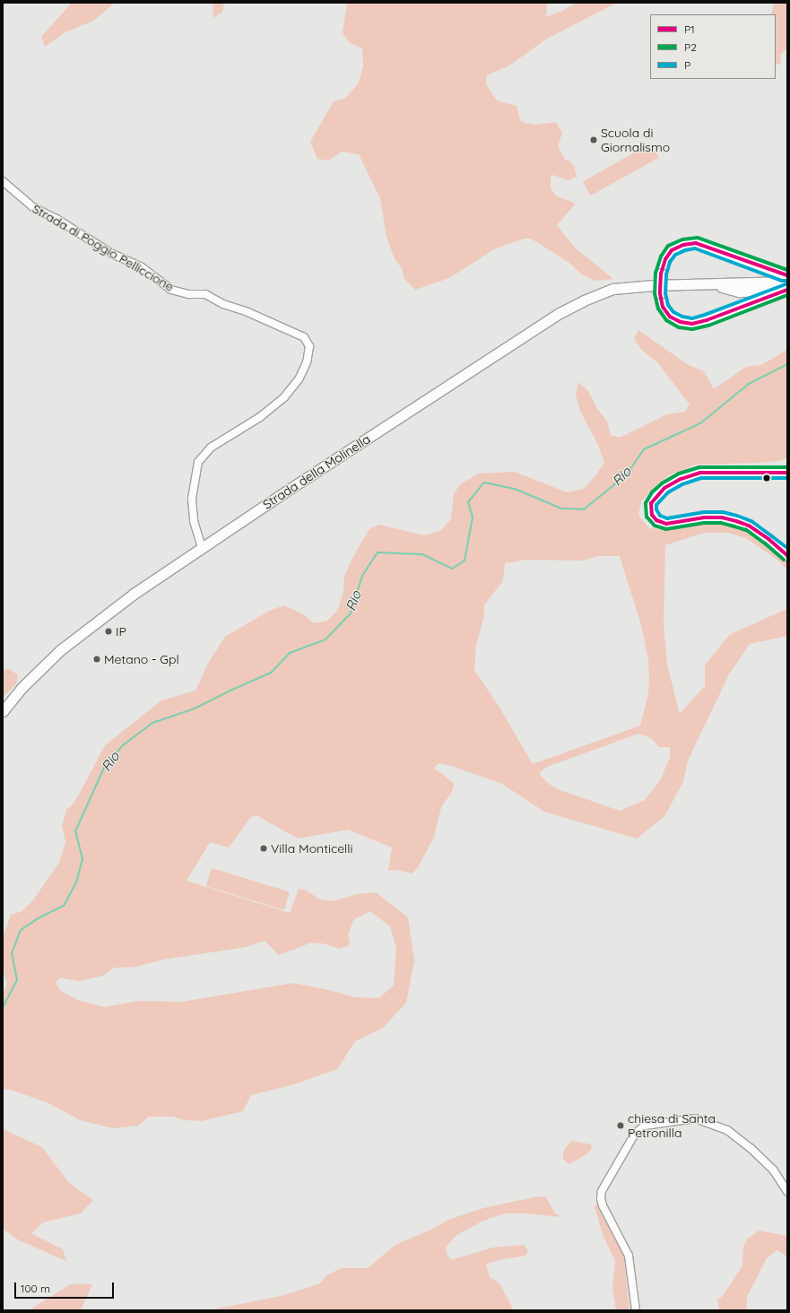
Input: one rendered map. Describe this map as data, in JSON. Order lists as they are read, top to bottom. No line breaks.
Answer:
{"streets":{"main road":["Strada della Molinella"],"street":["Strada di Poggio Pelliccione"]},"crossings":[["Strada di Poggio Pelliccione","Strada della Molinella"]],"water":["Rio"],"places":["Scuola di Giornalismo","IP","Metano - Gpl","Villa Monticelli","chiesa di Santa Petronilla"],"lines":["transit line P2","transit line P1","transit line P"],"legend":["P1","P2","P"],"scale_bar":"100 m"}
